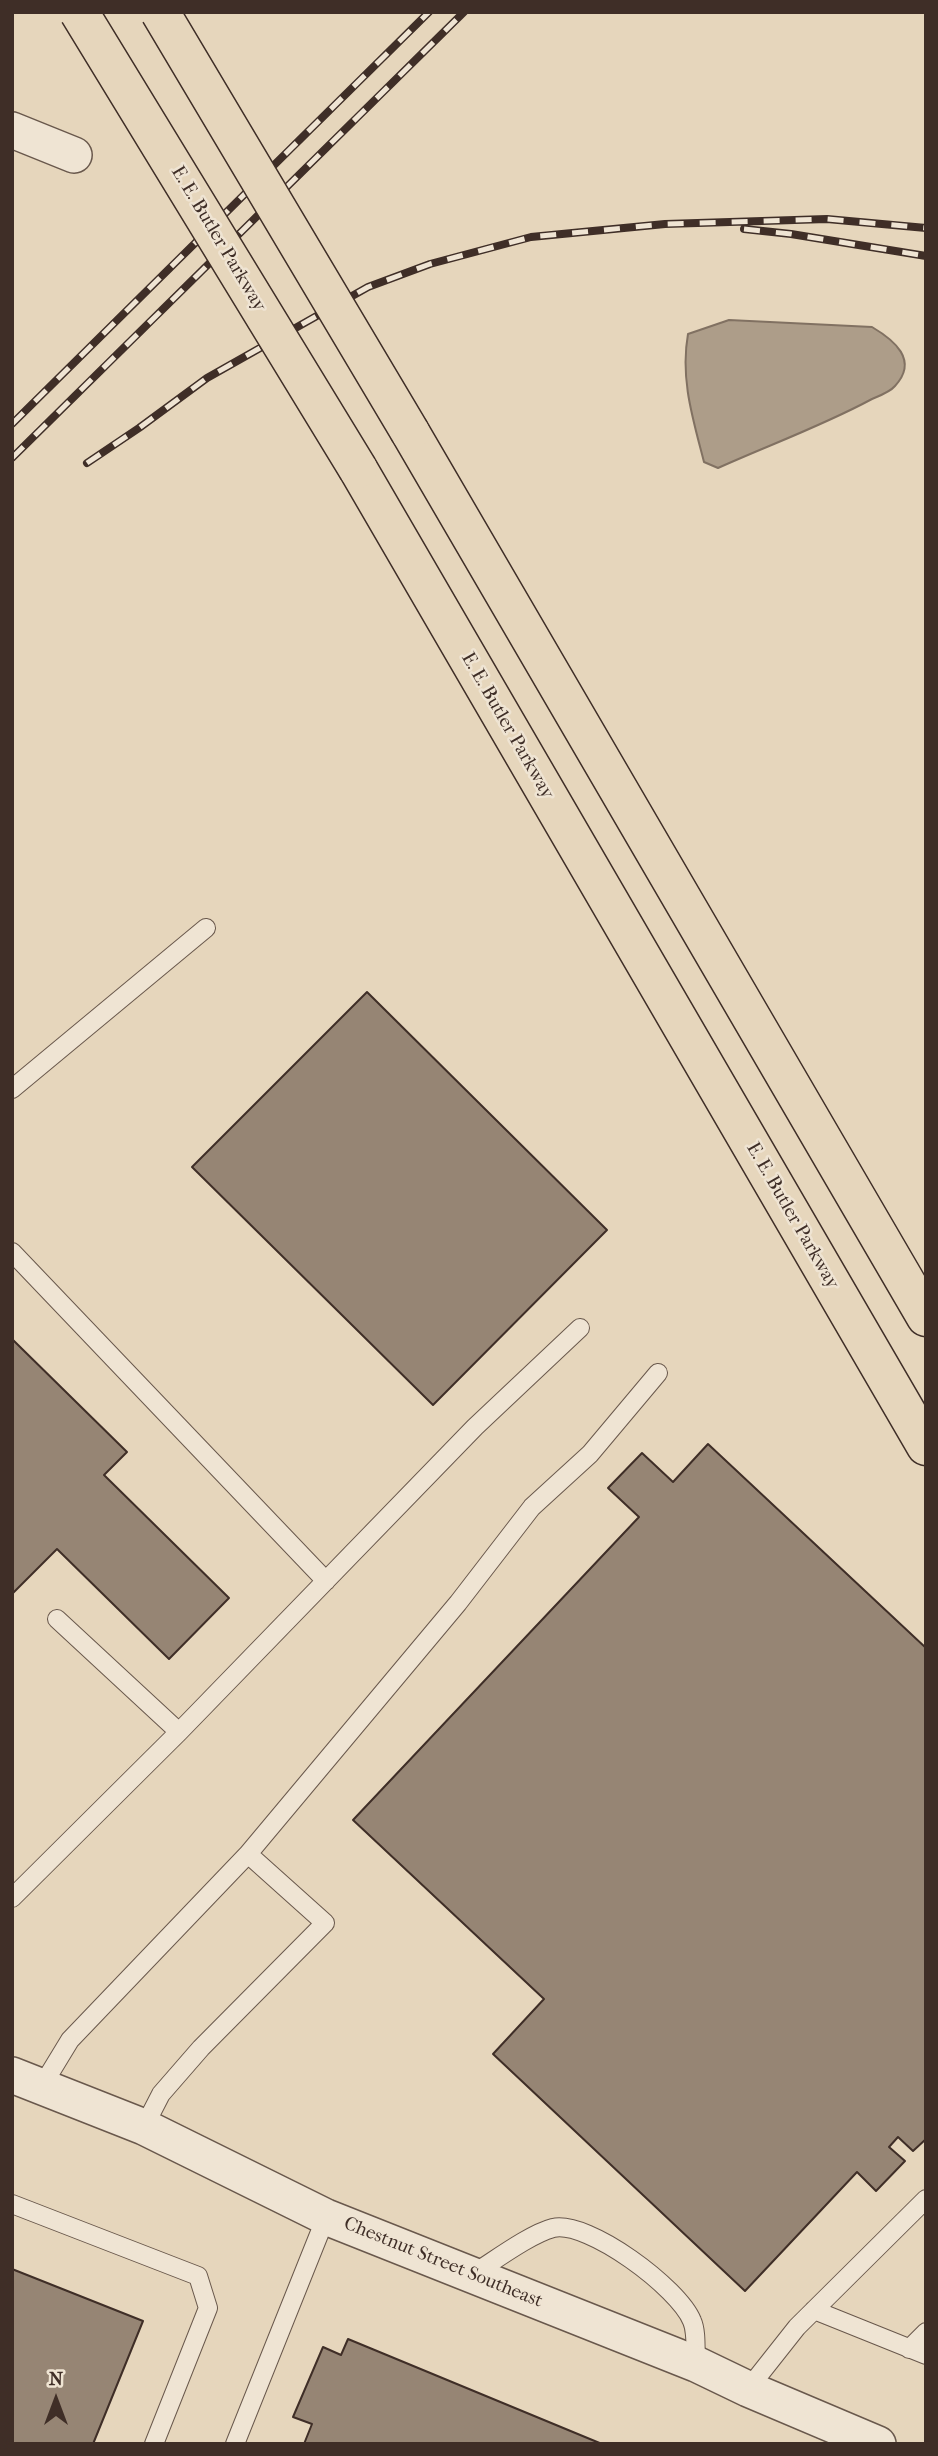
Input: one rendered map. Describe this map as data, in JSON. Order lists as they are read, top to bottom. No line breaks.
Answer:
{"streets":{"highway":["E. E. Butler Parkway"],"street":["Chestnut Street Southeast"]},"north":"top"}
